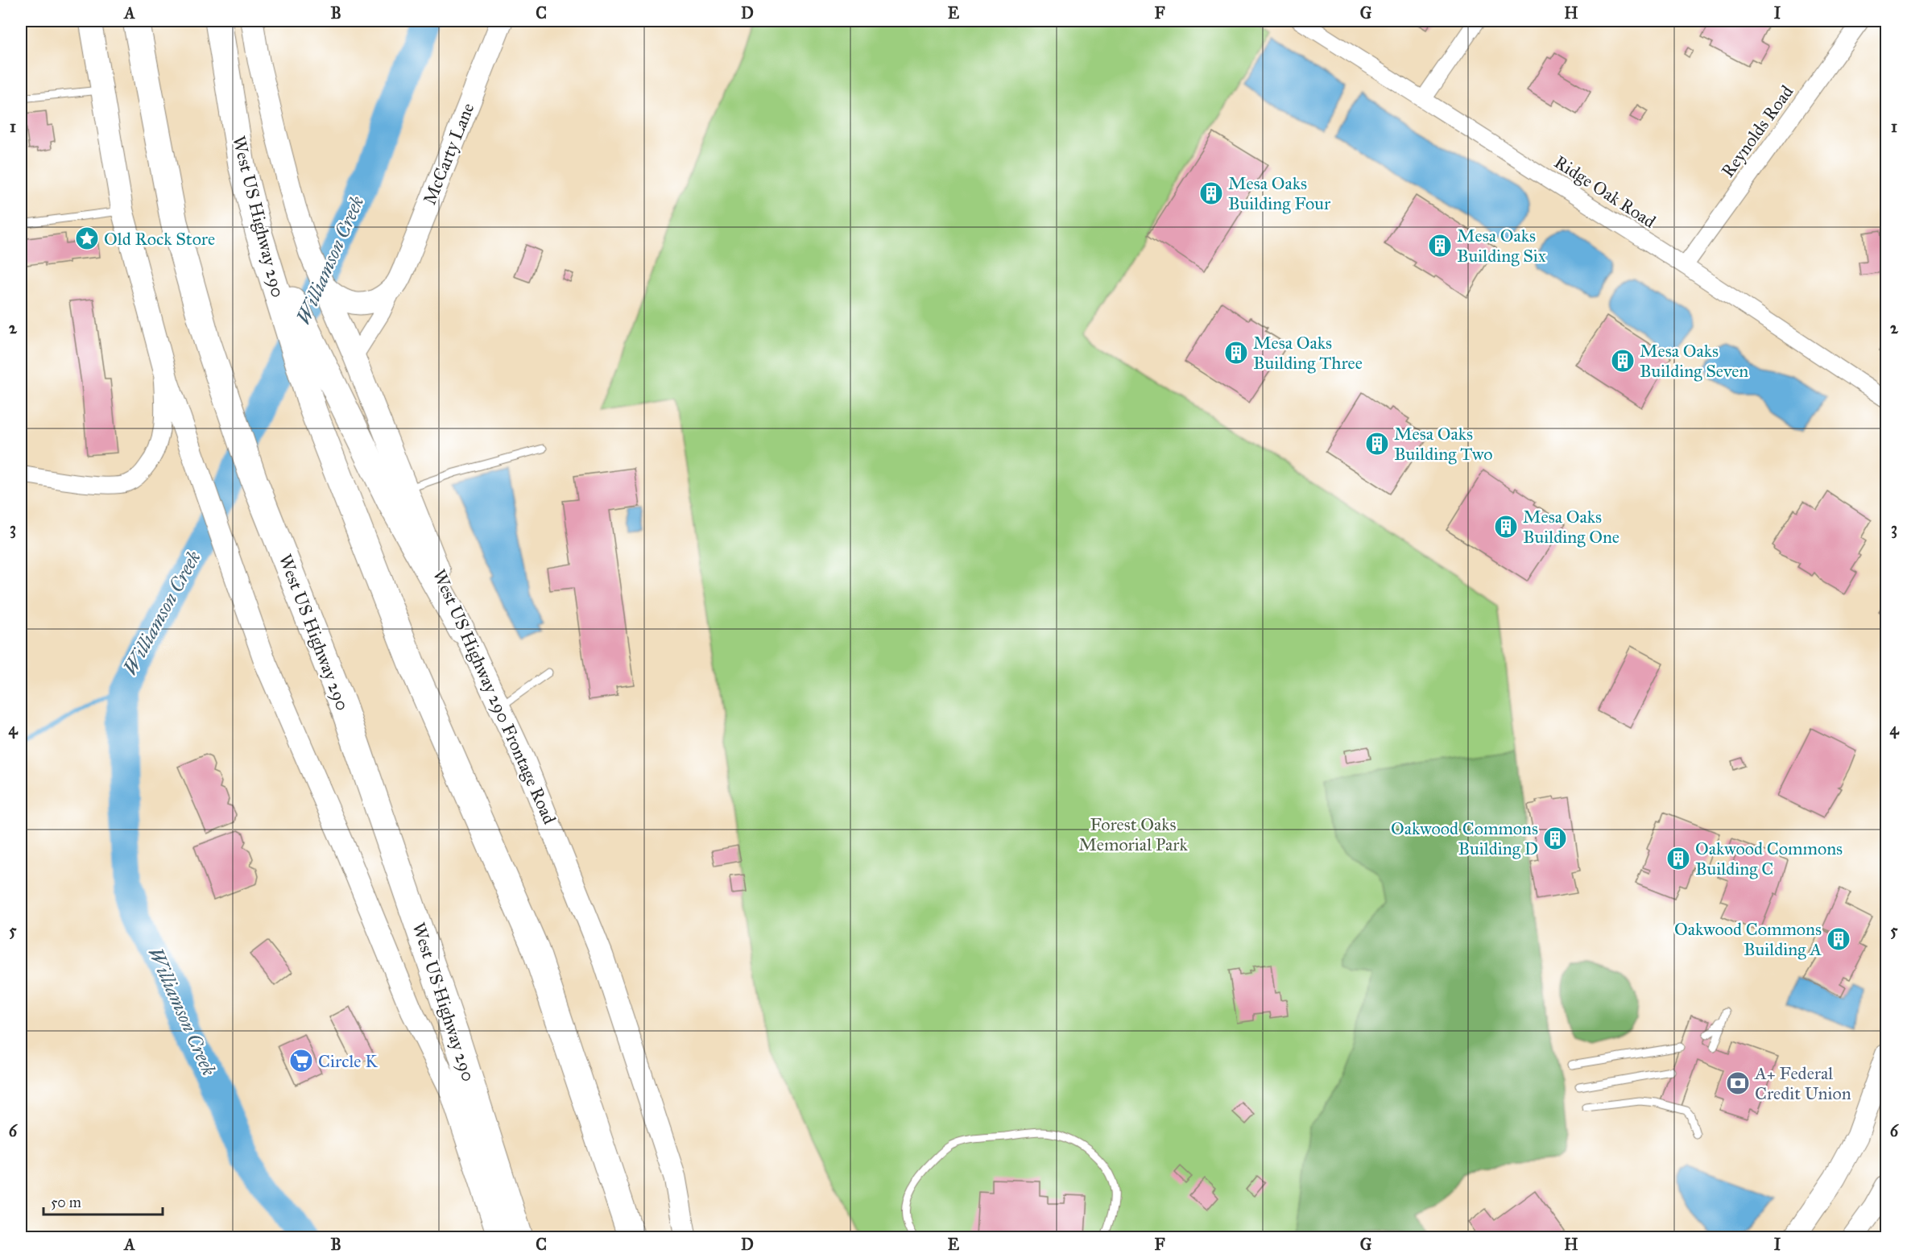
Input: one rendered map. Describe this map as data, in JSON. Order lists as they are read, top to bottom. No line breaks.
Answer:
{"streets":{"highway":["West US Highway 290"],"main road":["McCarty Lane","West US Highway 290 Frontage Road"],"street":["Reynolds Road","Ridge Oak Road"]},"crossings":[["Reynolds Road","Ridge Oak Road"],["McCarty Lane","West US Highway 290 Frontage Road"]],"water":["Williamson Creek"],"parks":["Forest Oaks Memorial Park"],"places":{"building":["Mesa Oaks Building Four","Mesa Oaks Building Six","Mesa Oaks Building Three","Mesa Oaks Building Seven","Mesa Oaks Building Two","Mesa Oaks Building One","Oakwood Commons Building D","Oakwood Commons Building C","Oakwood Commons Building A"],"place":["Old Rock Store"],"supermarket":["Circle K"],"bank":["A+ Federal Credit Union"]},"scale_bar":"50 m","grid":{"columns":["A","B","C","D","E","F","G","H","I"],"rows":["1","2","3","4","5","6"]}}
